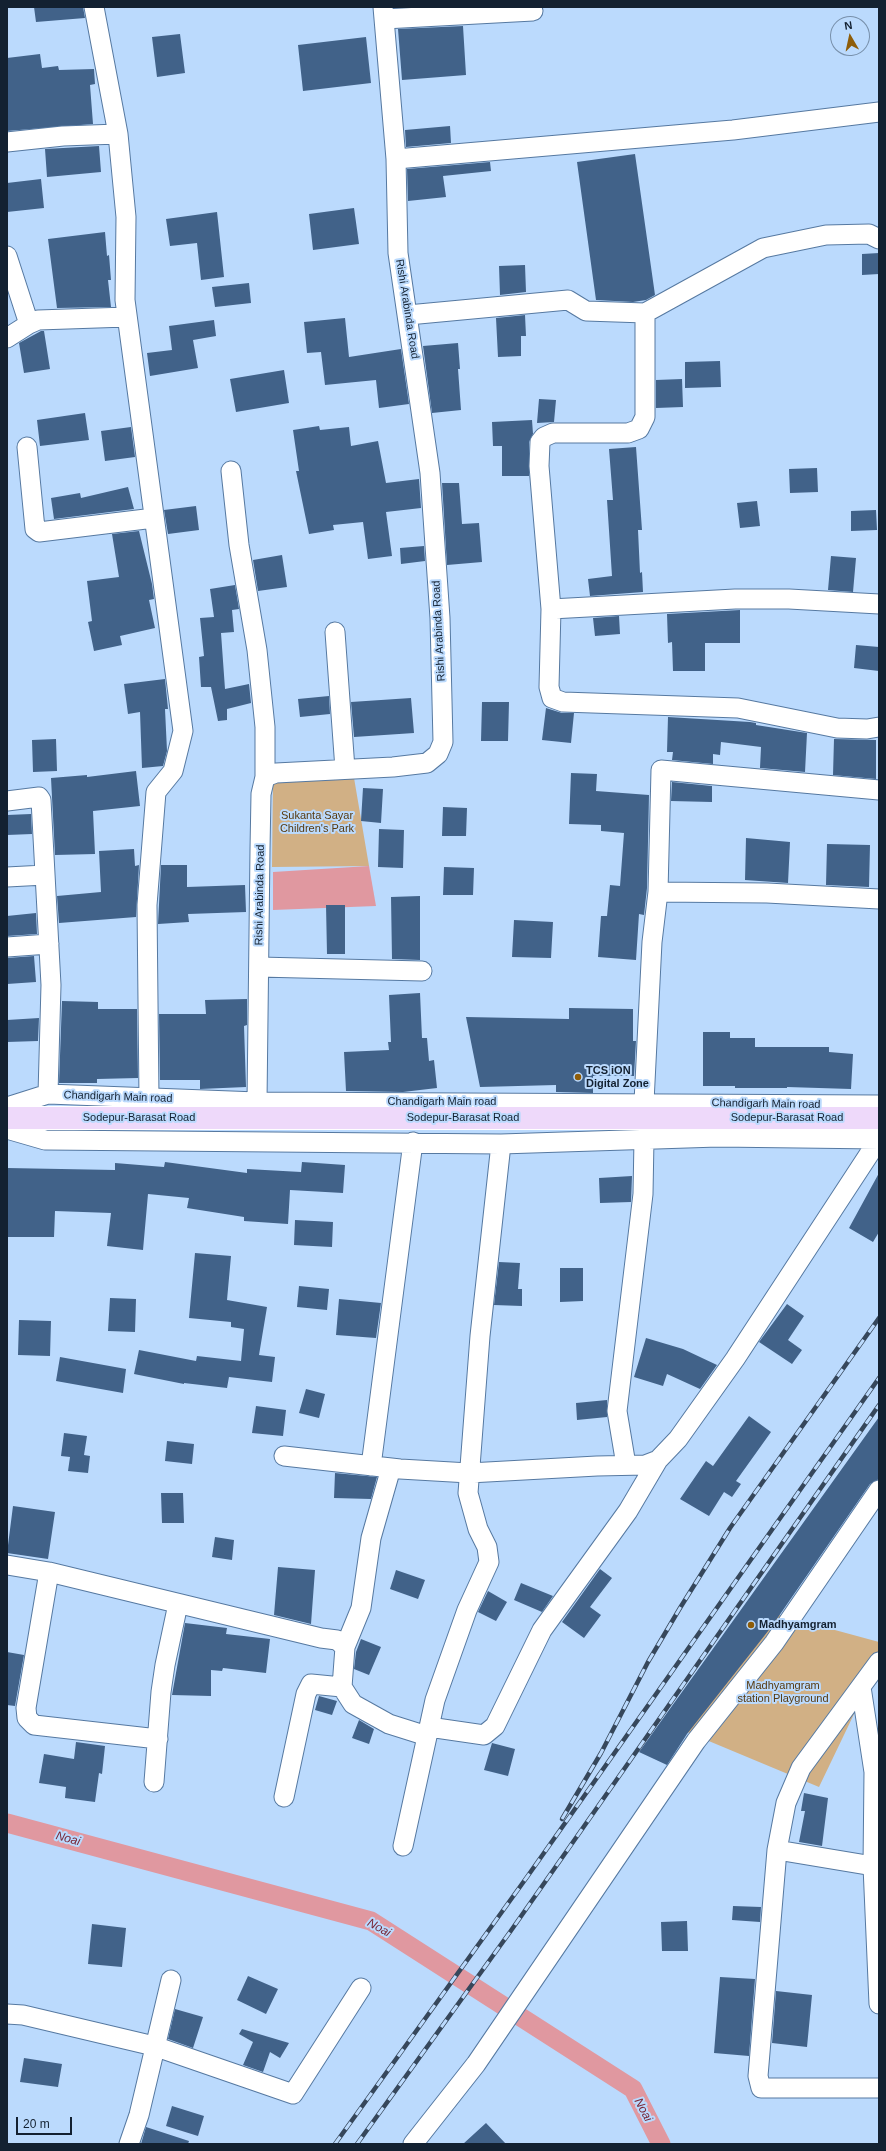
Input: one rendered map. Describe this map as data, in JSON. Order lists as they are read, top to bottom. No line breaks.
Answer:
{"streets":{"main road":["Sodepur-Barasat Road"],"street":["Rishi Arabinda Road","Chandigarh Main road"]},"crossings":[["Rishi Arabinda Road","Chandigarh Main road"]],"water":["Noai"],"parks":["Sukanta Sayar Children's Park","Madhyamgram station Playground"],"places":["TCS iON Digital Zone","Madhyamgram"],"scale_bar":"20 m","north":"top"}
